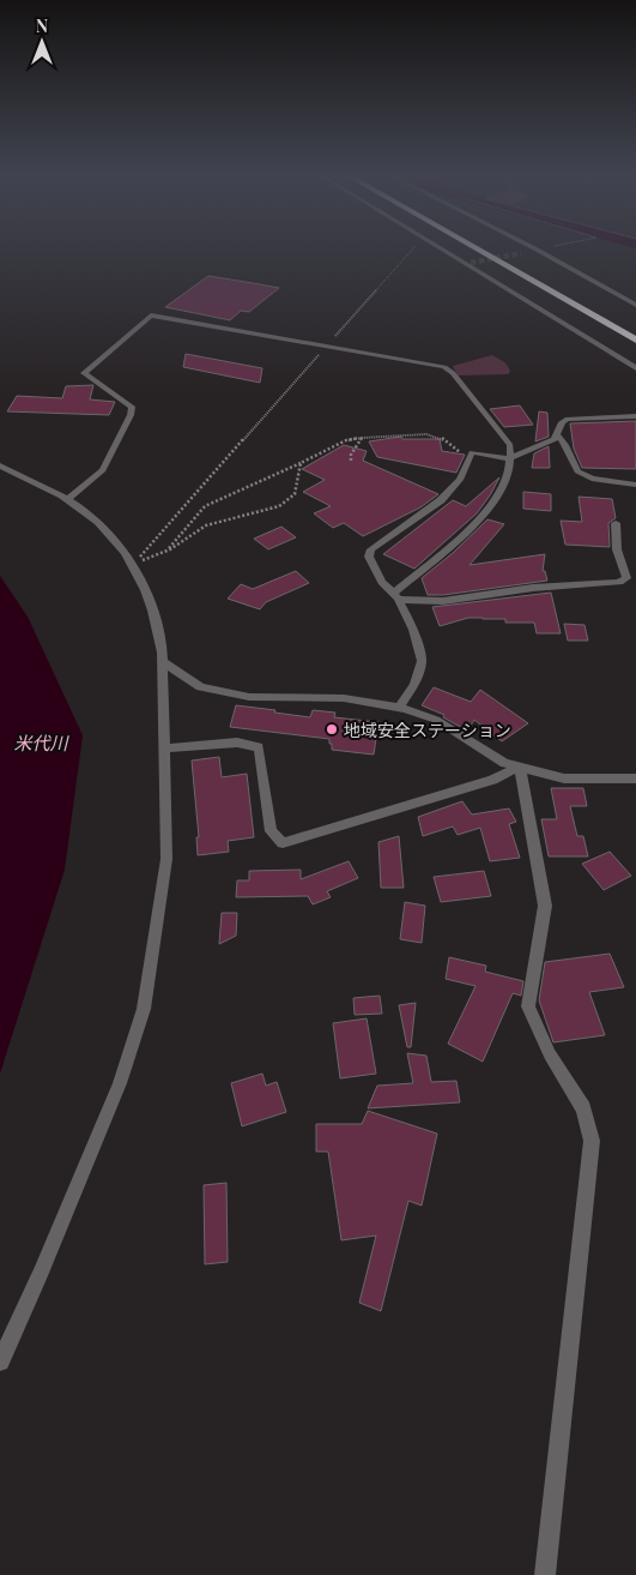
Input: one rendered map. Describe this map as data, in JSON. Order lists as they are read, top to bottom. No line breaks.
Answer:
{"water":["米代川"],"places":["地域安全ステーション"],"north":"top"}
